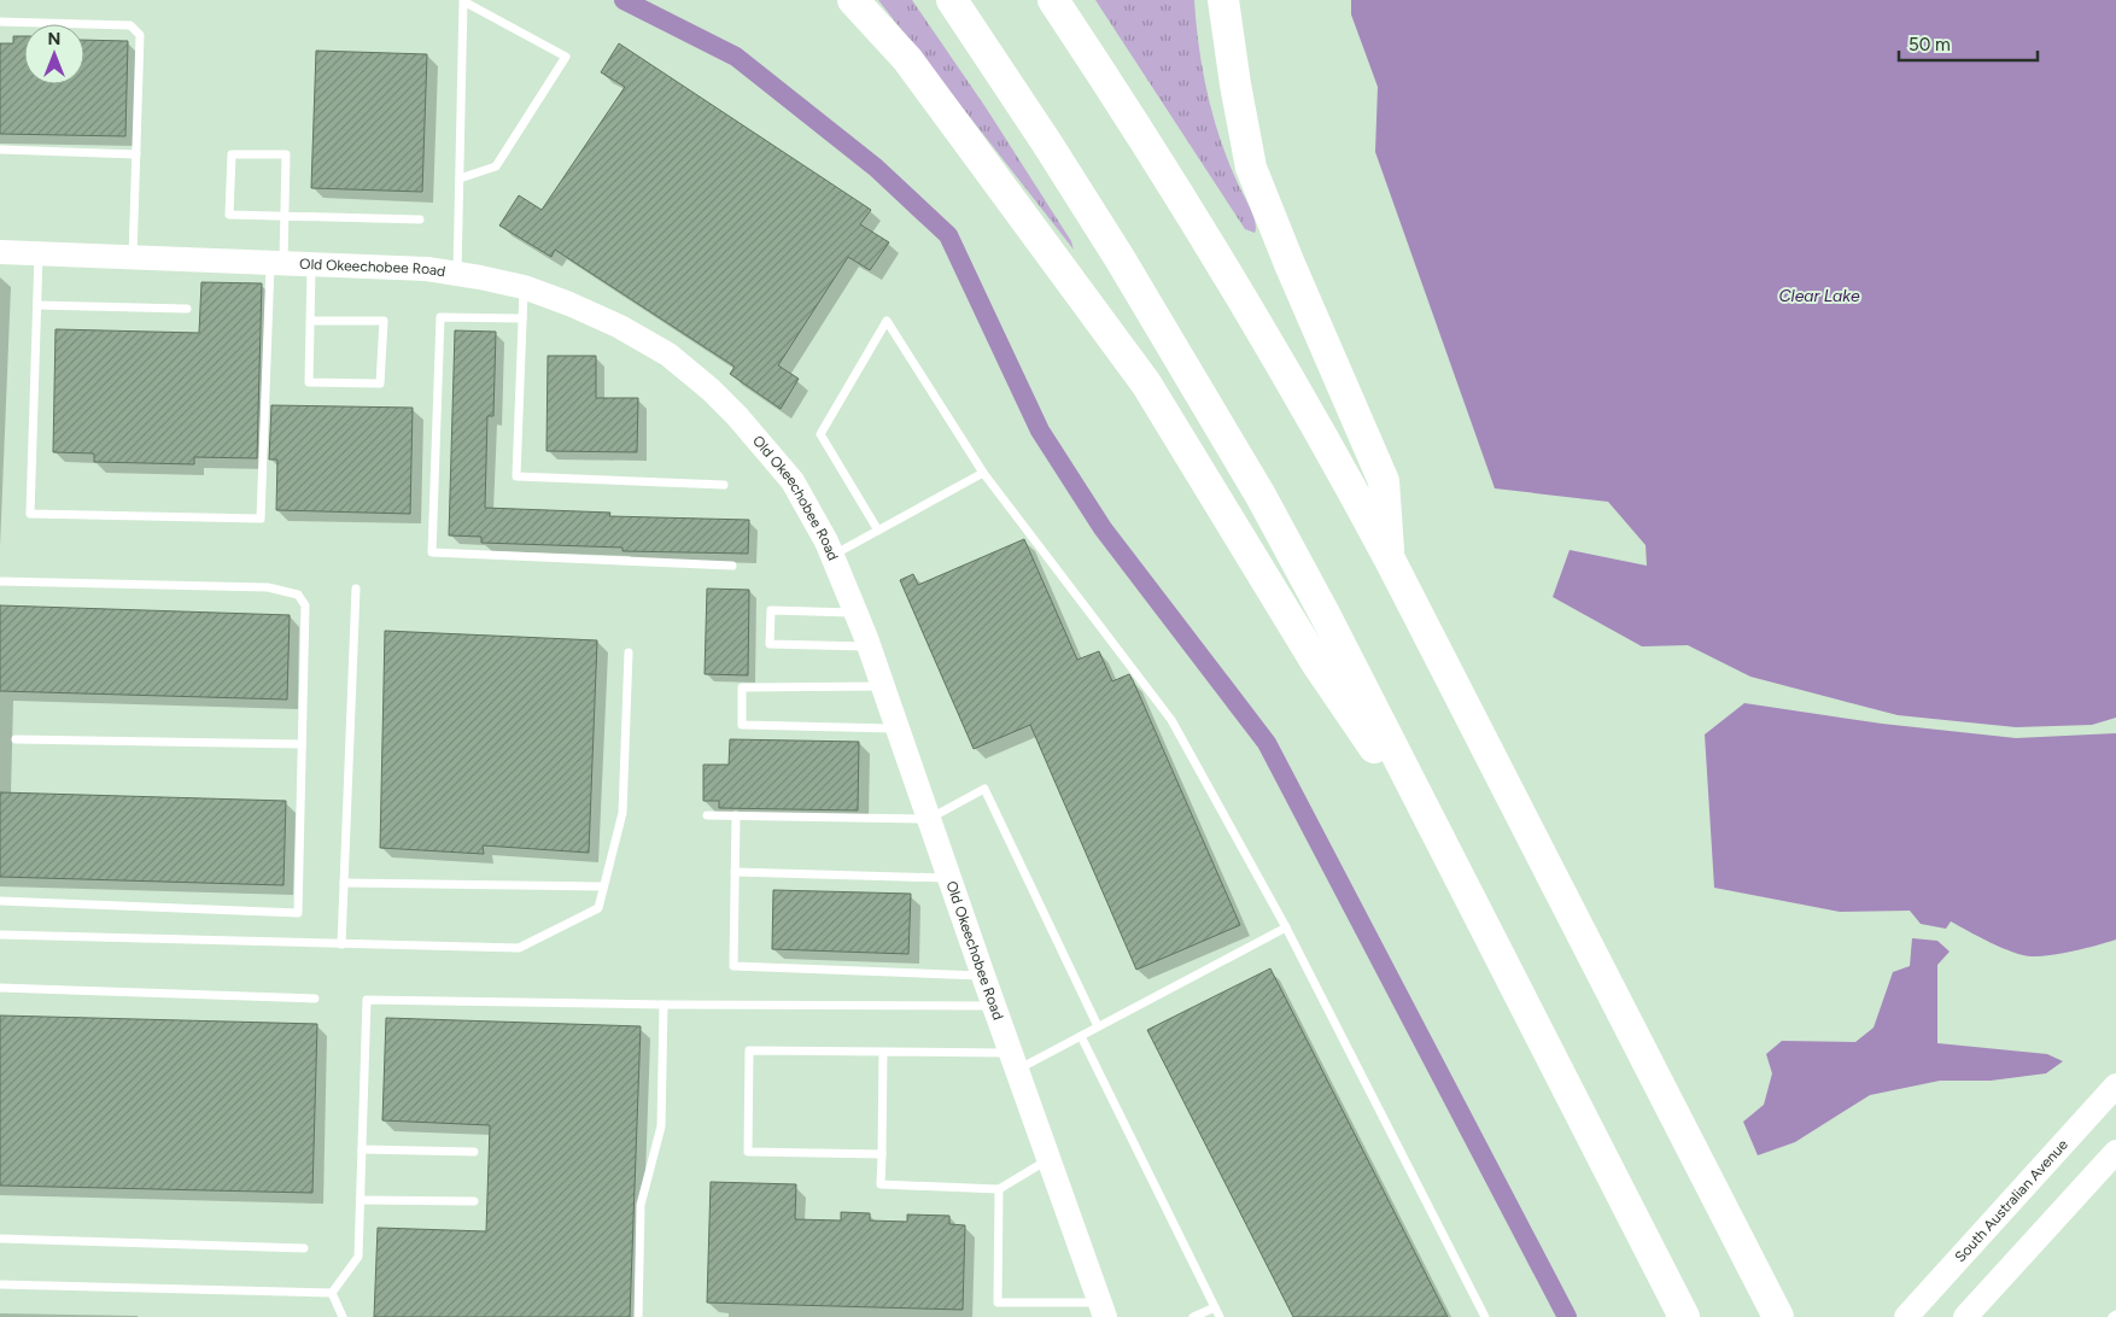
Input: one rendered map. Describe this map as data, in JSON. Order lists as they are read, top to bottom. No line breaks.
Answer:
{"streets":{"street":["Old Okeechobee Road","South Australian Avenue"]},"water":["Clear Lake"],"scale_bar":"50 m","north":"top"}
